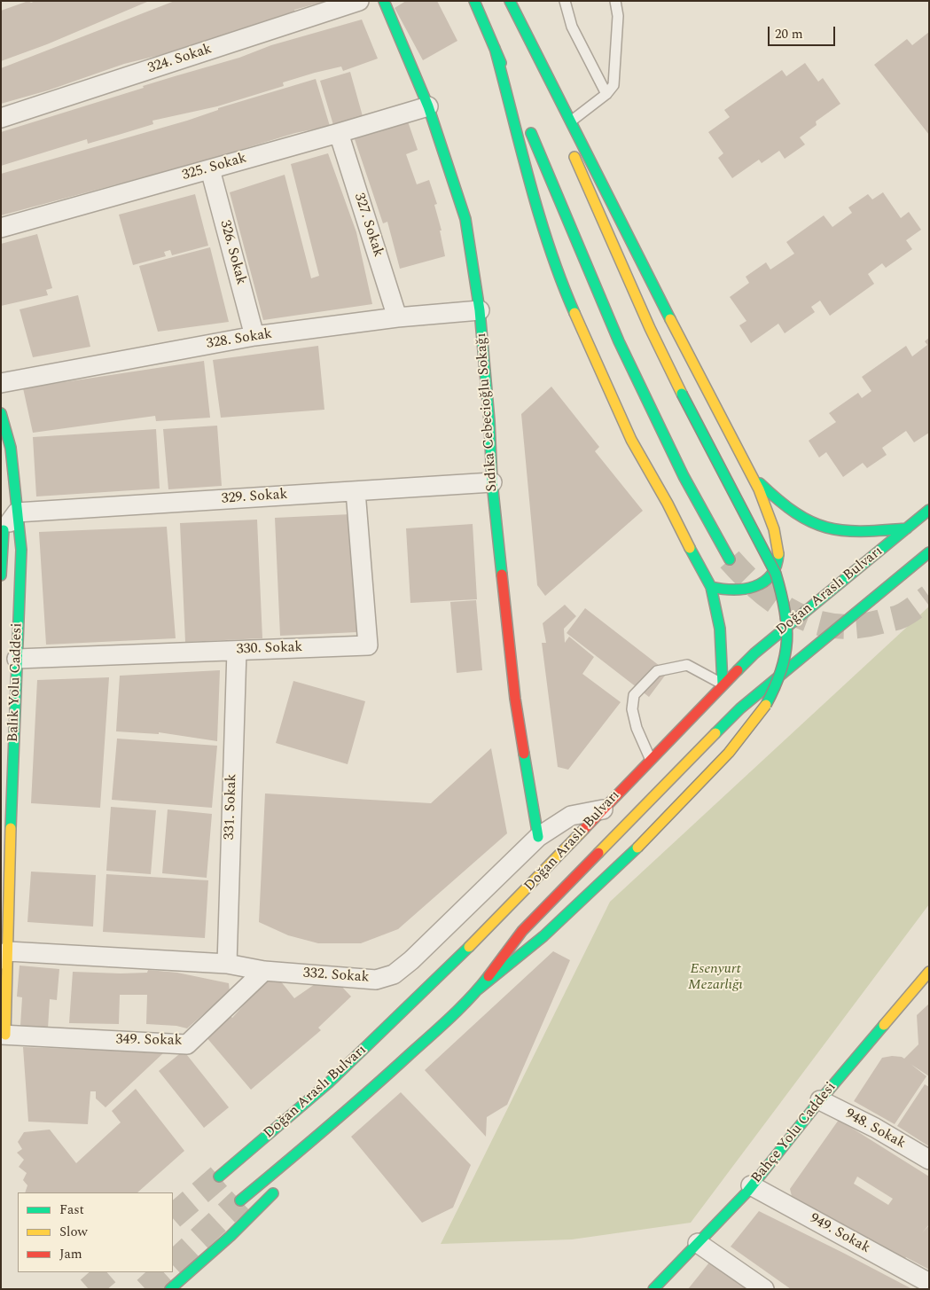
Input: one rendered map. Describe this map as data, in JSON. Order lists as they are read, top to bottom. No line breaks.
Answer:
{"streets":{"main road":["Sıdıka Cebecioğlu Sokağı","Doğan Araslı Bulvarı","Balık Yolu Caddesi","Bahçe Yolu Caddesi"],"street":["324. Sokak","325. Sokak","327. Sokak","326. Sokak","328. Sokak","329. Sokak","330. Sokak","331. Sokak","332. Sokak","349. Sokak","948. Sokak","949. Sokak"]},"crossings":[["325. Sokak","327. Sokak"],["325. Sokak","326. Sokak"],["325. Sokak","Sıdıka Cebecioğlu Sokağı"],["327. Sokak","328. Sokak"],["326. Sokak","328. Sokak"],["328. Sokak","Sıdıka Cebecioğlu Sokağı"],["Sıdıka Cebecioğlu Sokağı","329. Sokak"],["Sıdıka Cebecioğlu Sokağı","332. Sokak"],["329. Sokak","330. Sokak"],["329. Sokak","Balık Yolu Caddesi"],["Doğan Araslı Bulvarı","332. Sokak"],["330. Sokak","Balık Yolu Caddesi"],["330. Sokak","331. Sokak"],["Balık Yolu Caddesi","332. Sokak"],["Balık Yolu Caddesi","349. Sokak"],["331. Sokak","332. Sokak"],["332. Sokak","349. Sokak"],["948. Sokak","Bahçe Yolu Caddesi"],["Bahçe Yolu Caddesi","949. Sokak"]],"parks":["Esenyurt Mezarlığı"],"legend":["Fast","Slow","Jam"],"scale_bar":"20 m"}
